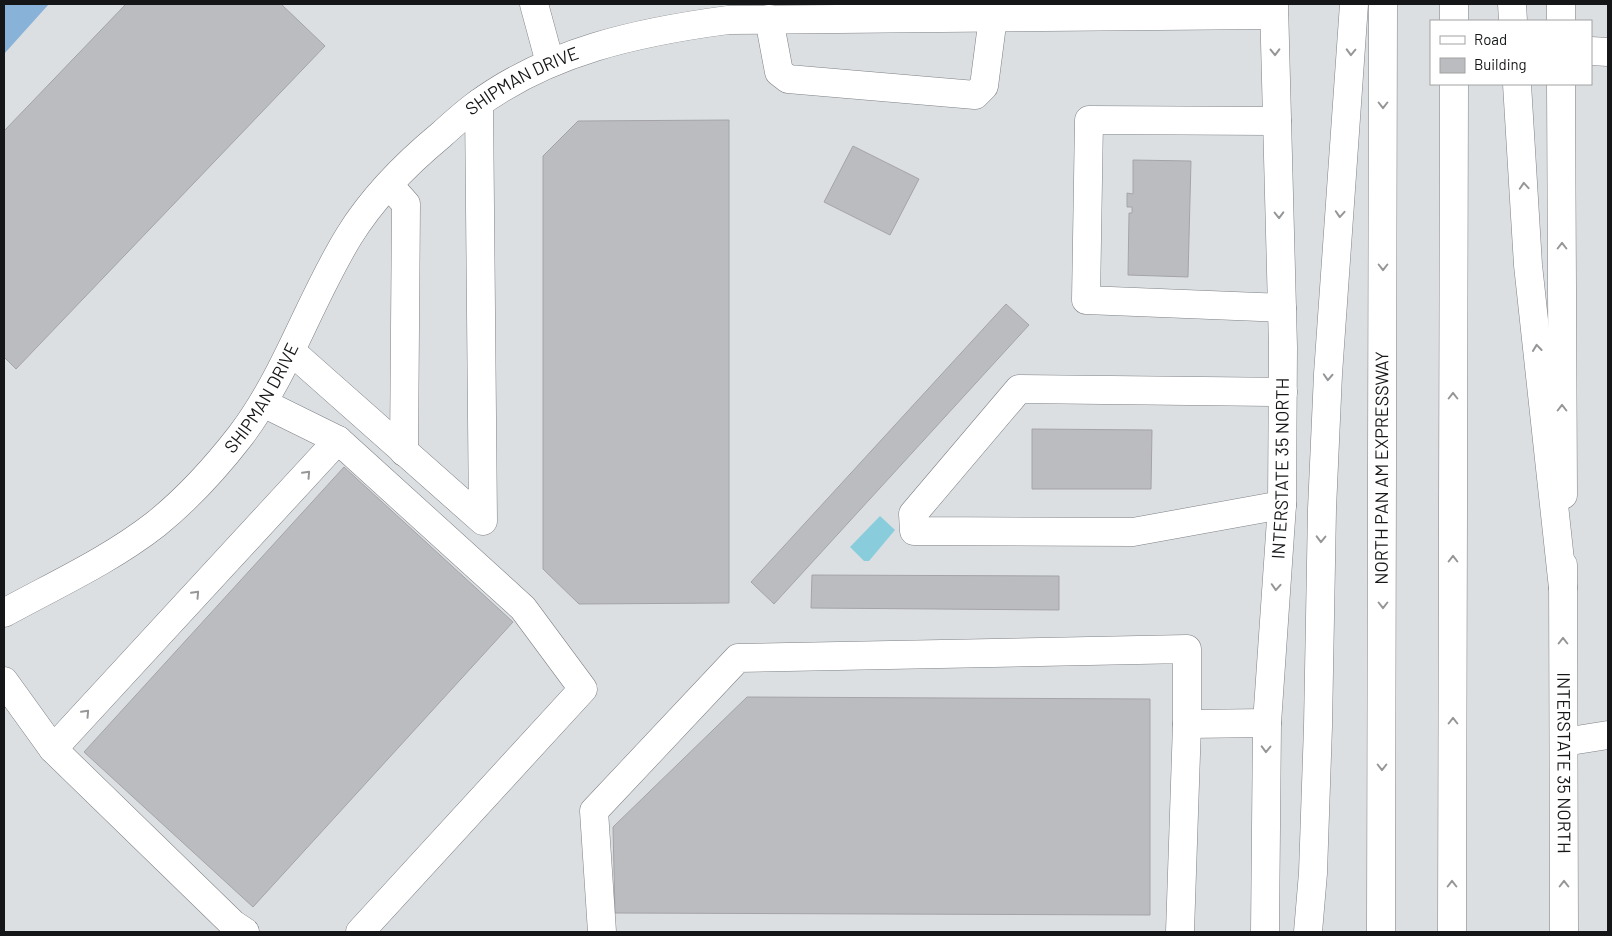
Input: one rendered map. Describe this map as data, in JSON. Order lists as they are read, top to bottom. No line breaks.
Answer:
{"streets":{"main road":["SHIPMAN DRIVE","INTERSTATE 35 NORTH","NORTH PAN AM EXPRESSWAY"]},"crossings":[["SHIPMAN DRIVE","INTERSTATE 35 NORTH"]],"legend":["Road","Building"]}
